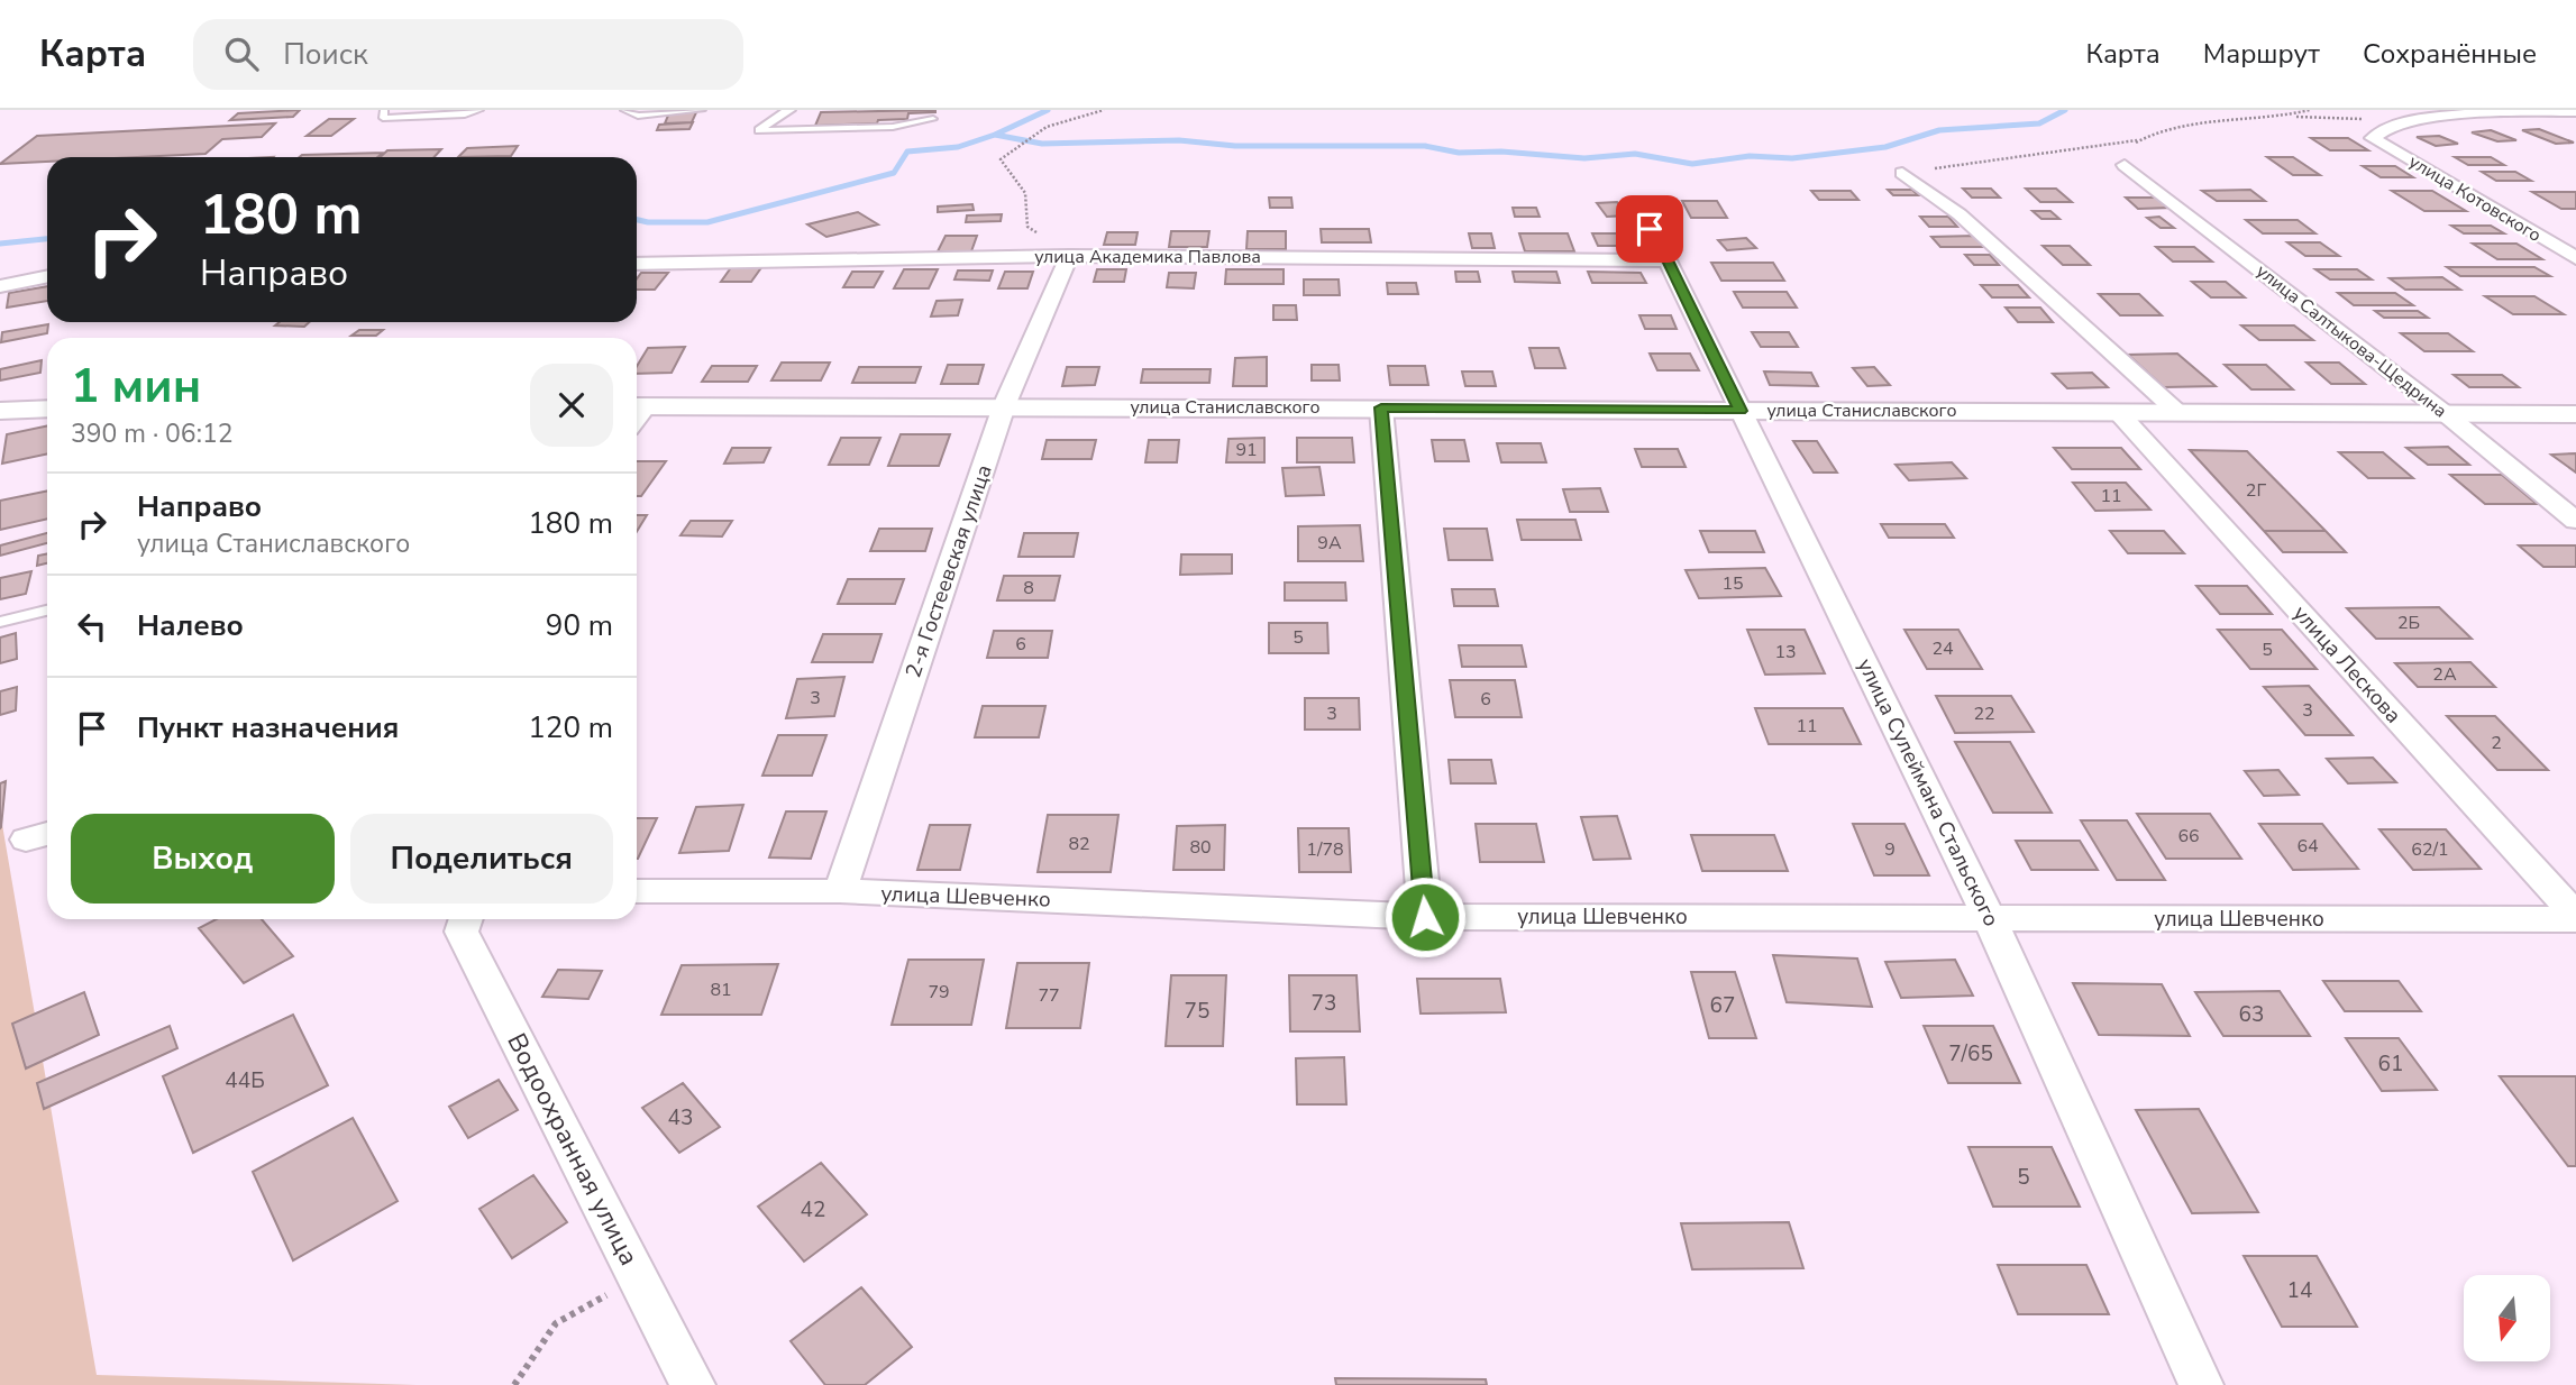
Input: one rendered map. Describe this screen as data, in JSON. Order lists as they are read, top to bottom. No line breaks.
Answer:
{"streets":{"street":["улица Котовского","улица Академика Павлова","улица Салтыкова-Щедрина","улица Станиславского","2-я Гостеевская улица","улица Лескова","улица Сулеймана Стальского","улица Шевченко","Водоохранная улица"]},"crossings":[["улица Академика Павлова","2-я Гостеевская улица"],["улица Академика Павлова","улица Сулеймана Стальского"],["улица Салтыкова-Щедрина","улица Станиславского"],["улица Станиславского","2-я Гостеевская улица"],["улица Станиславского","улица Лескова"],["улица Станиславского","улица Сулеймана Стальского"],["2-я Гостеевская улица","улица Шевченко"],["улица Лескова","улица Шевченко"],["улица Сулеймана Стальского","улица Шевченко"]],"house_numbers":["91","2Г","11","9А","15","8","2Б","5","6","24","5","13","2А","3","6","3","3","22","11","2","66","82","64","80","1/78","9","62/1","81","79","77","73","67","75","63","7/65","61","44Б","43","5","42","14"],"north":"bottom","page":{"header":"Карта","search":"Поиск","nav":["Карта","Маршрут","Сохранённые"],"turn":["180 m","Направо"],"heading":["1 мин","390 m · 06:12"],"list":[{"name":"Направо","note":"улица Станиславского","value":"180 m"},{"name":"Налево","value":"90 m"},{"name":"Пункт назначения","value":"120 m"}],"buttons":["Выход","Поделиться"]}}
